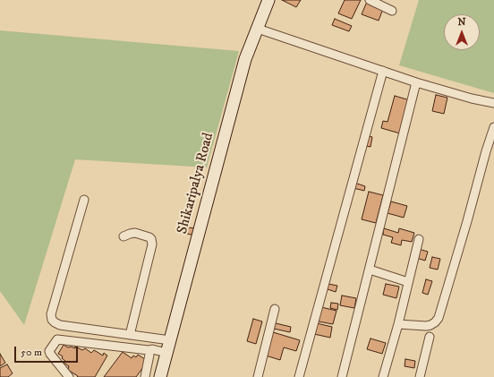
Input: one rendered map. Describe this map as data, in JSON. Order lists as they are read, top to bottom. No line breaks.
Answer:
{"streets":{"street":["Shikaripalya Road"]},"scale_bar":"50 m","north":"top"}
